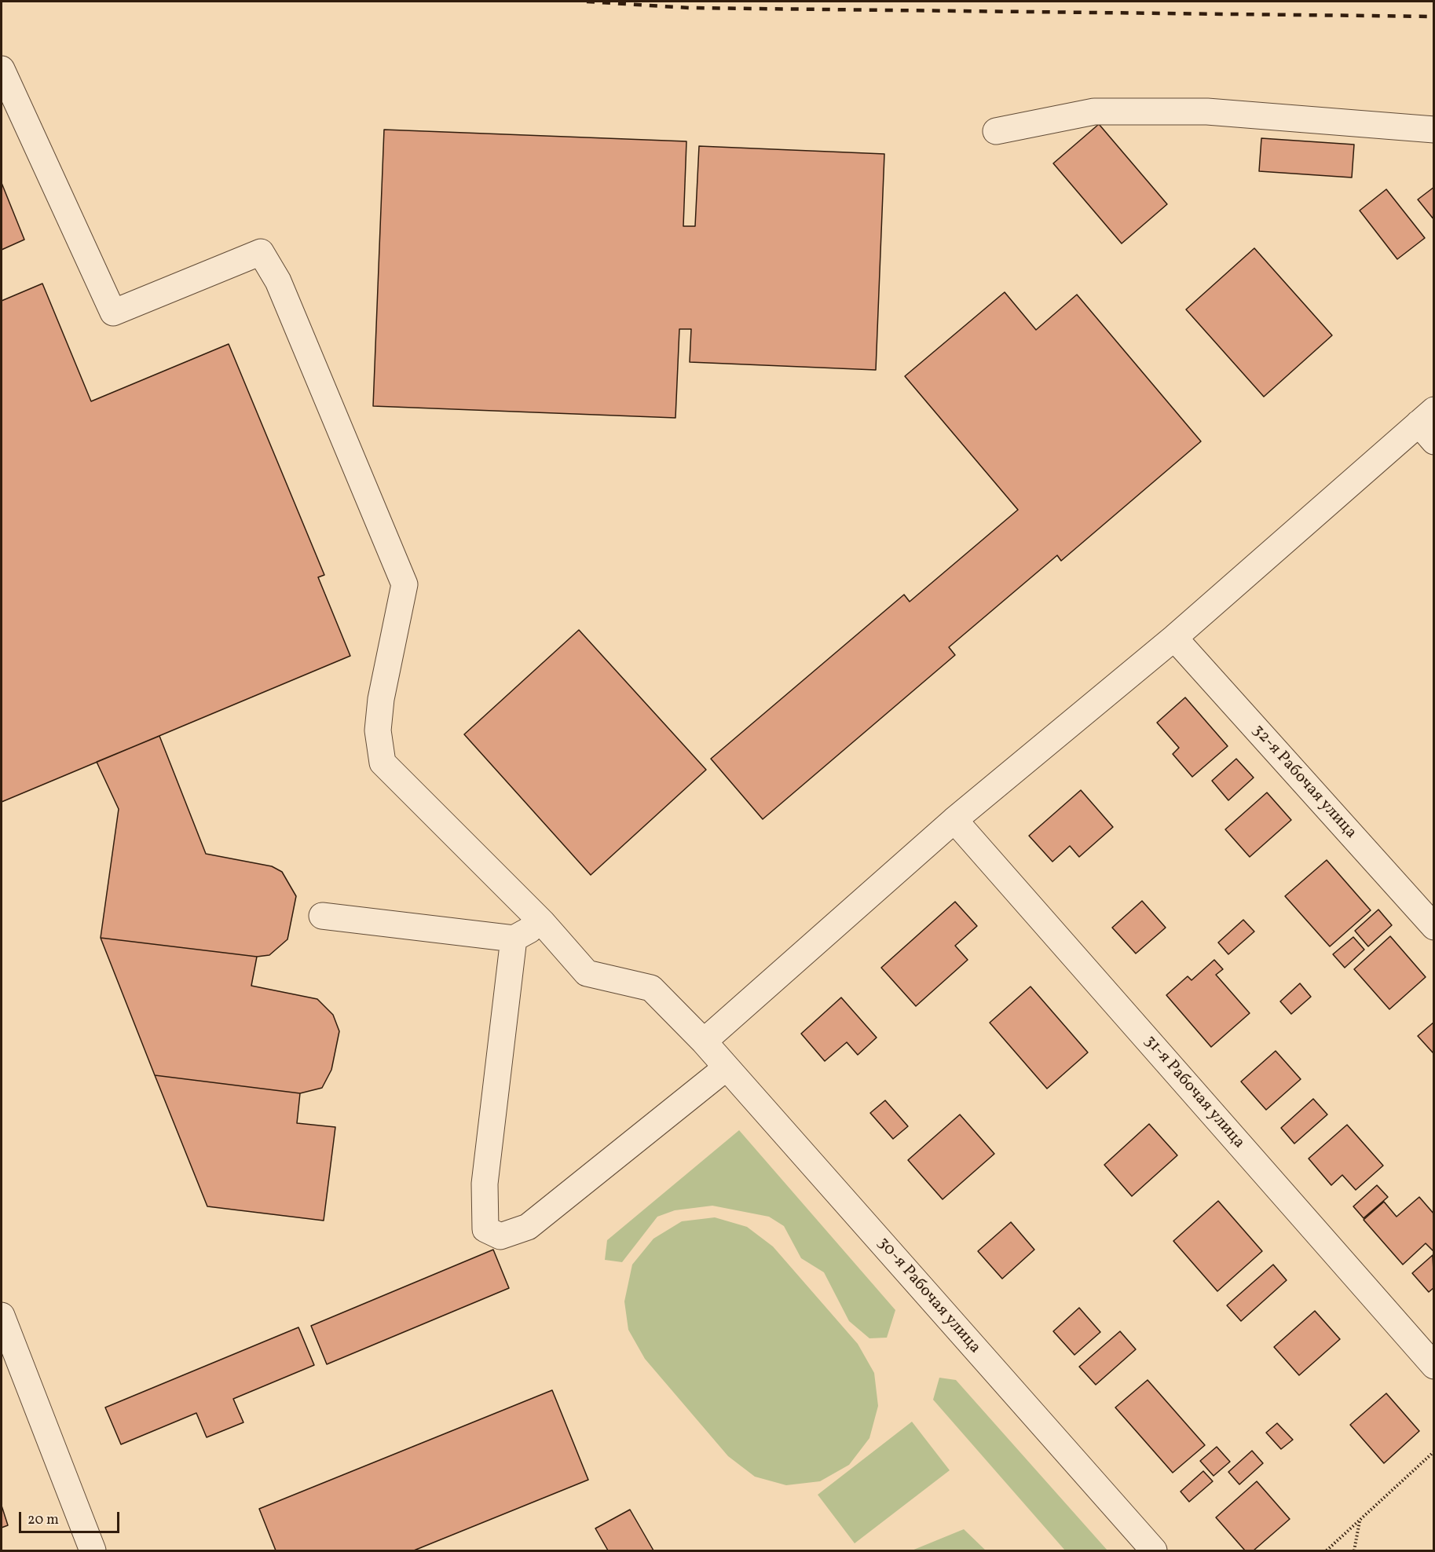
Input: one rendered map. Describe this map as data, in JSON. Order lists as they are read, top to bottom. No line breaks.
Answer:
{"streets":{"street":["32-я Рабочая улица","31-я Рабочая улица","30-я Рабочая улица"]},"scale_bar":"20 m"}
